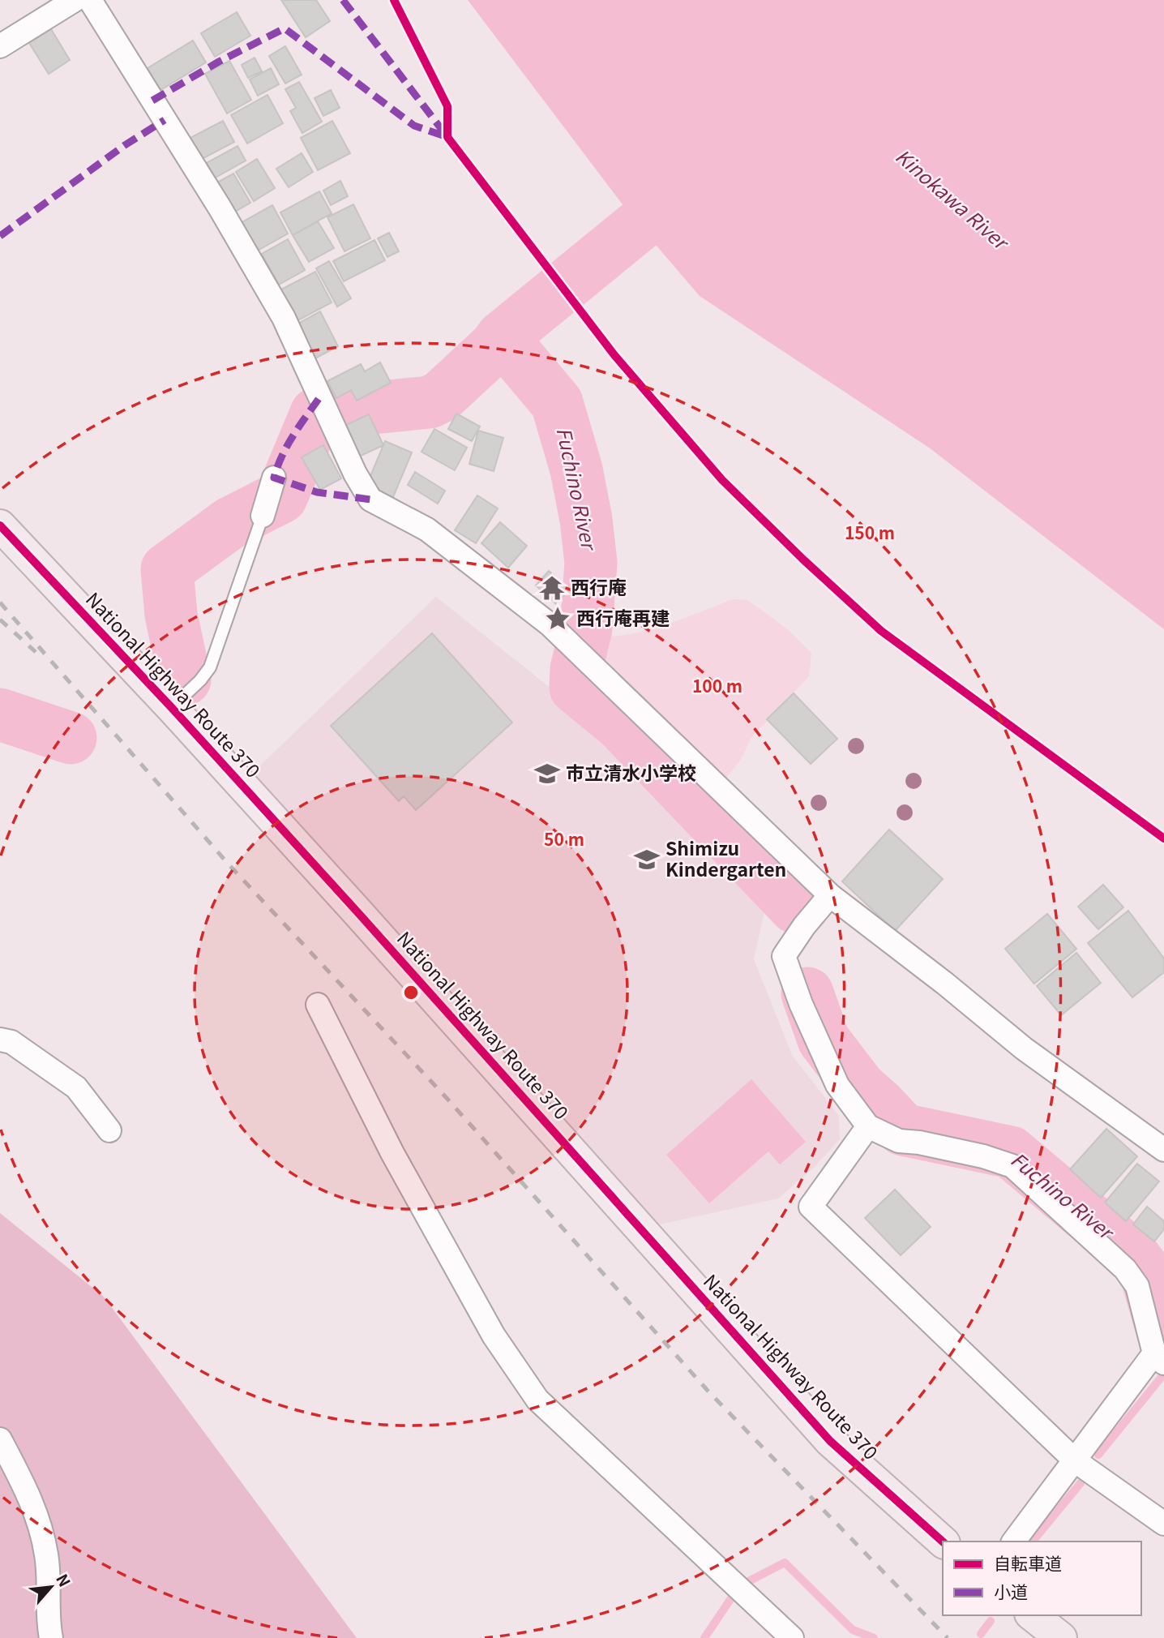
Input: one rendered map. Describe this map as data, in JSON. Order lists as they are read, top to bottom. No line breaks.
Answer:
{"streets":{"highway":["National Highway Route 370"]},"water":["Kinokawa River","Fuchino River"],"places":{"temple":["西行庵"],"place":["西行庵再建"],"school or university":["市立清水小学校","Shimizu Kindergarten"]},"legend":["自転車道","小道"],"north":"top right","rings":["150 m","100 m","50 m"]}
